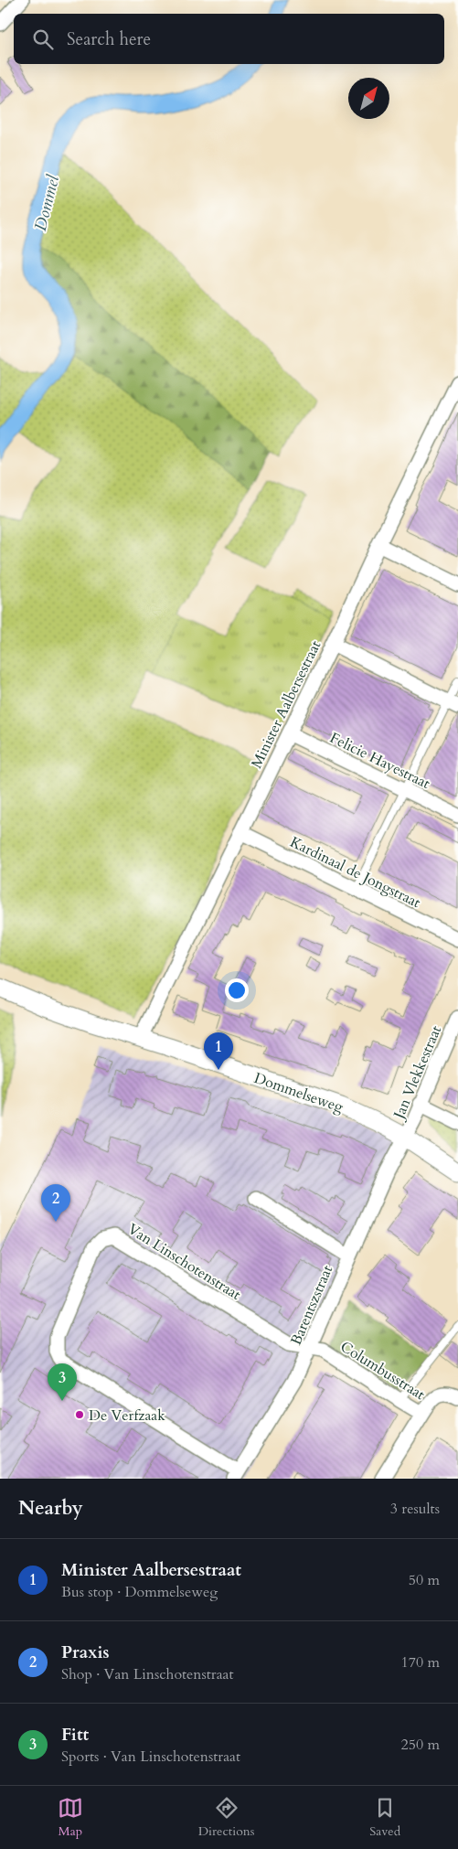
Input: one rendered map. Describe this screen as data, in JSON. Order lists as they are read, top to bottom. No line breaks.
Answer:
{"streets":{"street":["Minister Aalbersestraat","Felicie Hayestraat","Kardinaal de Jongstraat","Jan Vlekkestraat","Dommelseweg","Van Linschotenstraat","Barentszstraat","Columbusstraat"]},"crossings":[["Minister Aalbersestraat","Felicie Hayestraat"],["Minister Aalbersestraat","Kardinaal de Jongstraat"],["Minister Aalbersestraat","Dommelseweg"],["Jan Vlekkestraat","Dommelseweg"],["Jan Vlekkestraat","Barentszstraat"],["Dommelseweg","Barentszstraat"],["Van Linschotenstraat","Barentszstraat"],["Van Linschotenstraat","Columbusstraat"],["Barentszstraat","Columbusstraat"]],"water":["Dommel"],"places":["De Verfzaak"],"north":"top right","page":{"search":"Search here","pins":["1","2","3"],"heading":["Nearby","3 results"],"list":[{"mark":"1","name":"Minister Aalbersestraat","note":"Bus stop · Dommelseweg","value":"50 m"},{"mark":"2","name":"Praxis","note":"Shop · Van Linschotenstraat","value":"170 m"},{"mark":"3","name":"Fitt","note":"Sports · Van Linschotenstraat","value":"250 m"}],"nav":["Map","Directions","Saved"]}}
